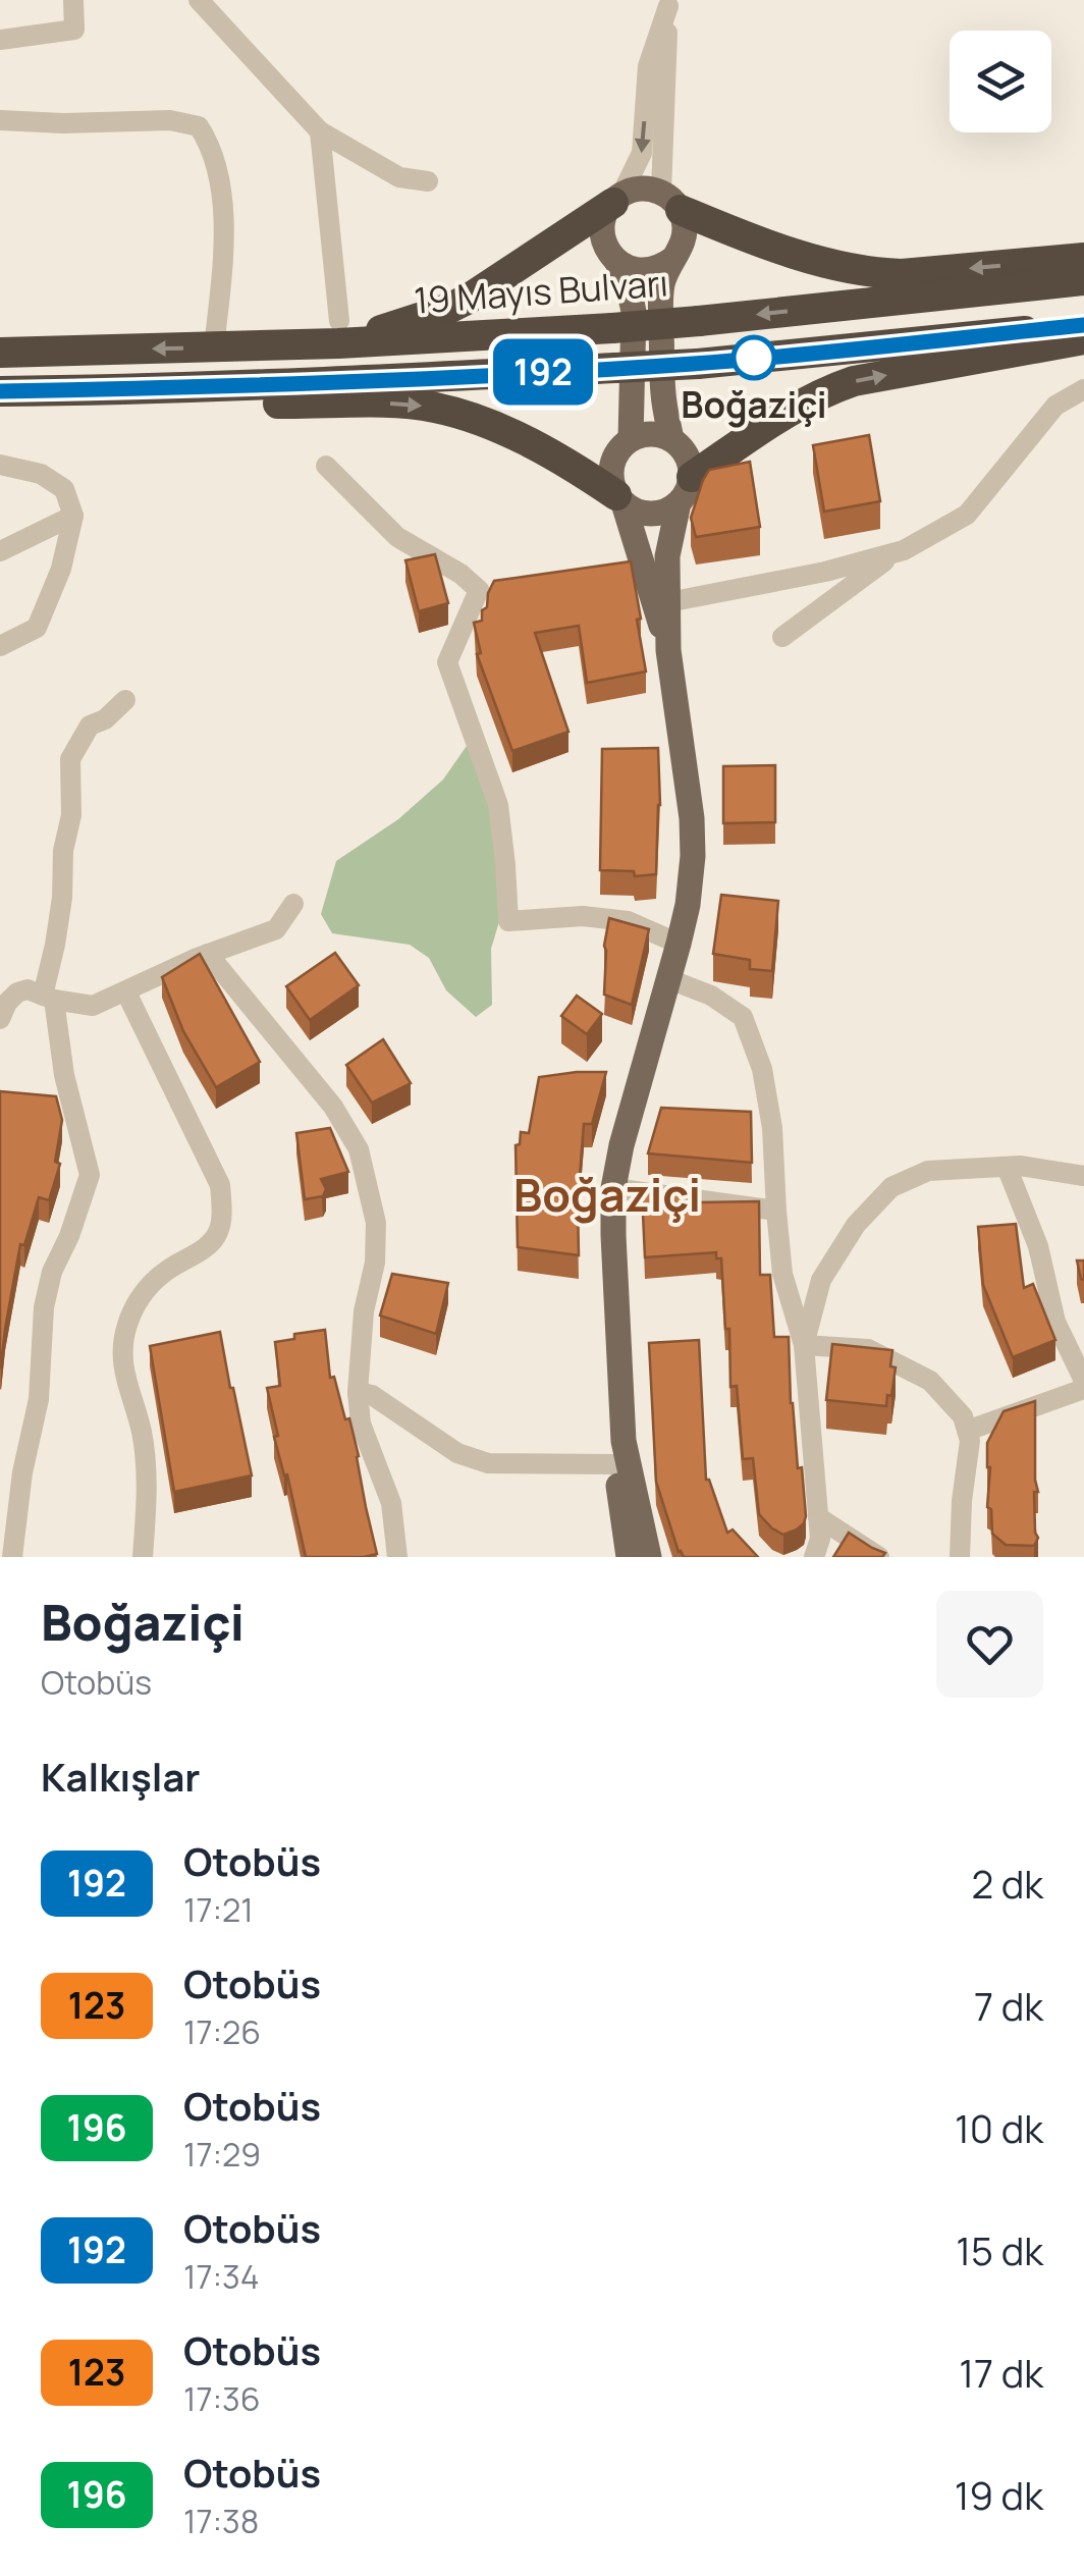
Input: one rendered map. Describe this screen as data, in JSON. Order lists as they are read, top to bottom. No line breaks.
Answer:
{"streets":{"highway":["19 Mayıs Bulvarı"]},"districts":["Boğaziçi"],"places":["Boğaziçi"],"lines":["bus line 192"],"page":{"on_map":"192","heading":[["Boğaziçi","Otobüs"],"Kalkışlar"],"list":[{"mark":"192","name":"Otobüs","note":"17:21","value":"2 dk"},{"mark":"123","name":"Otobüs","note":"17:26","value":"7 dk"},{"mark":"196","name":"Otobüs","note":"17:29","value":"10 dk"},{"mark":"192","name":"Otobüs","note":"17:34","value":"15 dk"},{"mark":"123","name":"Otobüs","note":"17:36","value":"17 dk"},{"mark":"196","name":"Otobüs","note":"17:38","value":"19 dk"}]}}
